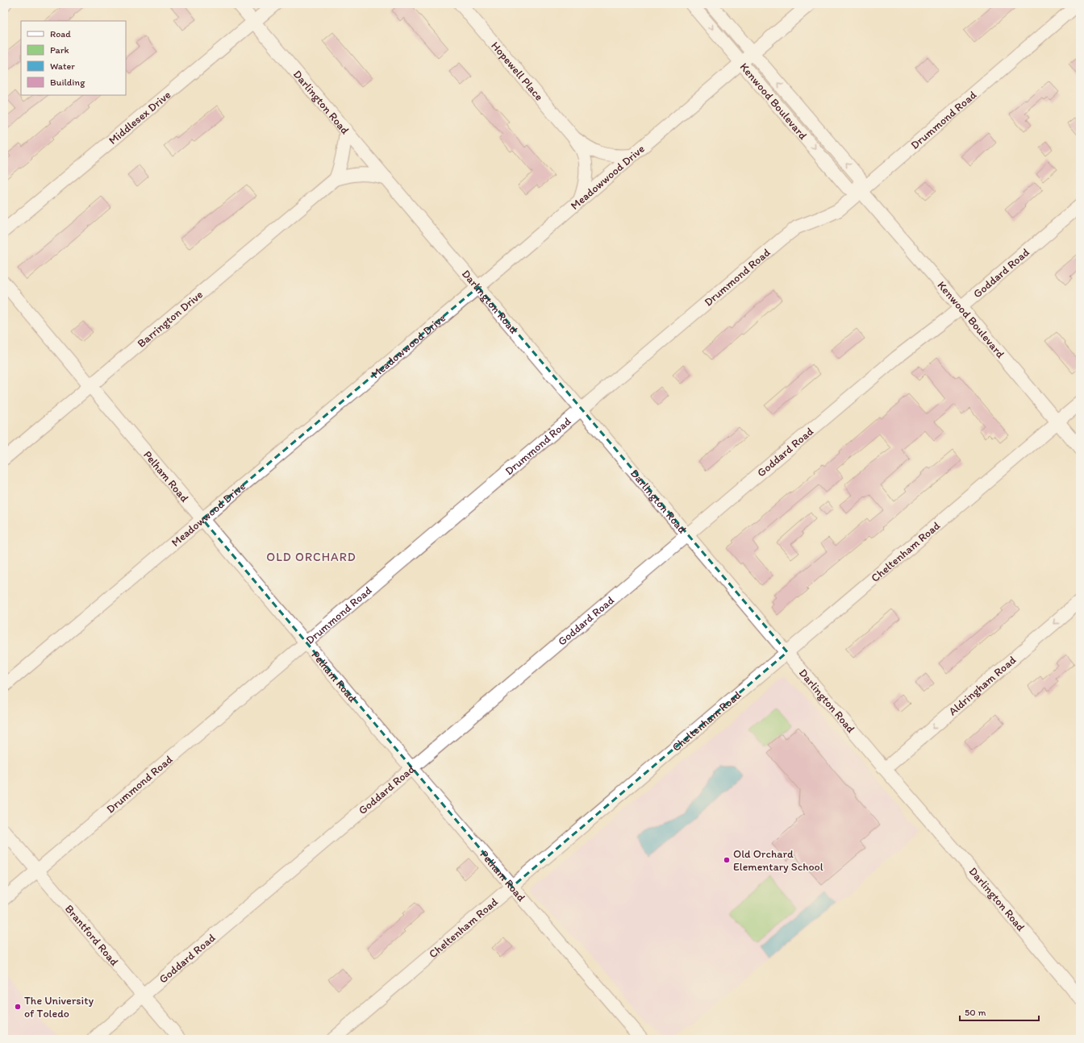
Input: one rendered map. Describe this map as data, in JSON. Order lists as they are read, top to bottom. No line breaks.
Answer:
{"streets":{"street":["Hopewell Place","Kenwood Boulevard","Darlington Road","Middlesex Drive","Drummond Road","Meadowwood Drive","Goddard Road","Barrington Drive","Pelham Road","Cheltenham Road","Aldringham Road","Brantford Road"]},"crossings":[["Hopewell Place","Meadowwood Drive"],["Kenwood Boulevard","Drummond Road"],["Kenwood Boulevard","Meadowwood Drive"],["Kenwood Boulevard","Goddard Road"],["Kenwood Boulevard","Cheltenham Road"],["Darlington Road","Middlesex Drive"],["Darlington Road","Drummond Road"],["Darlington Road","Meadowwood Drive"],["Darlington Road","Goddard Road"],["Darlington Road","Barrington Drive"],["Darlington Road","Cheltenham Road"],["Darlington Road","Aldringham Road"],["Drummond Road","Pelham Road"],["Drummond Road","Brantford Road"],["Meadowwood Drive","Pelham Road"],["Goddard Road","Pelham Road"],["Goddard Road","Brantford Road"],["Barrington Drive","Pelham Road"],["Pelham Road","Cheltenham Road"]],"one_way":["Aldringham Road"],"districts":["OLD ORCHARD"],"places":["Old Orchard Elementary School","The University of Toledo"],"legend":["Road","Park","Water","Building"],"scale_bar":"50 m"}
